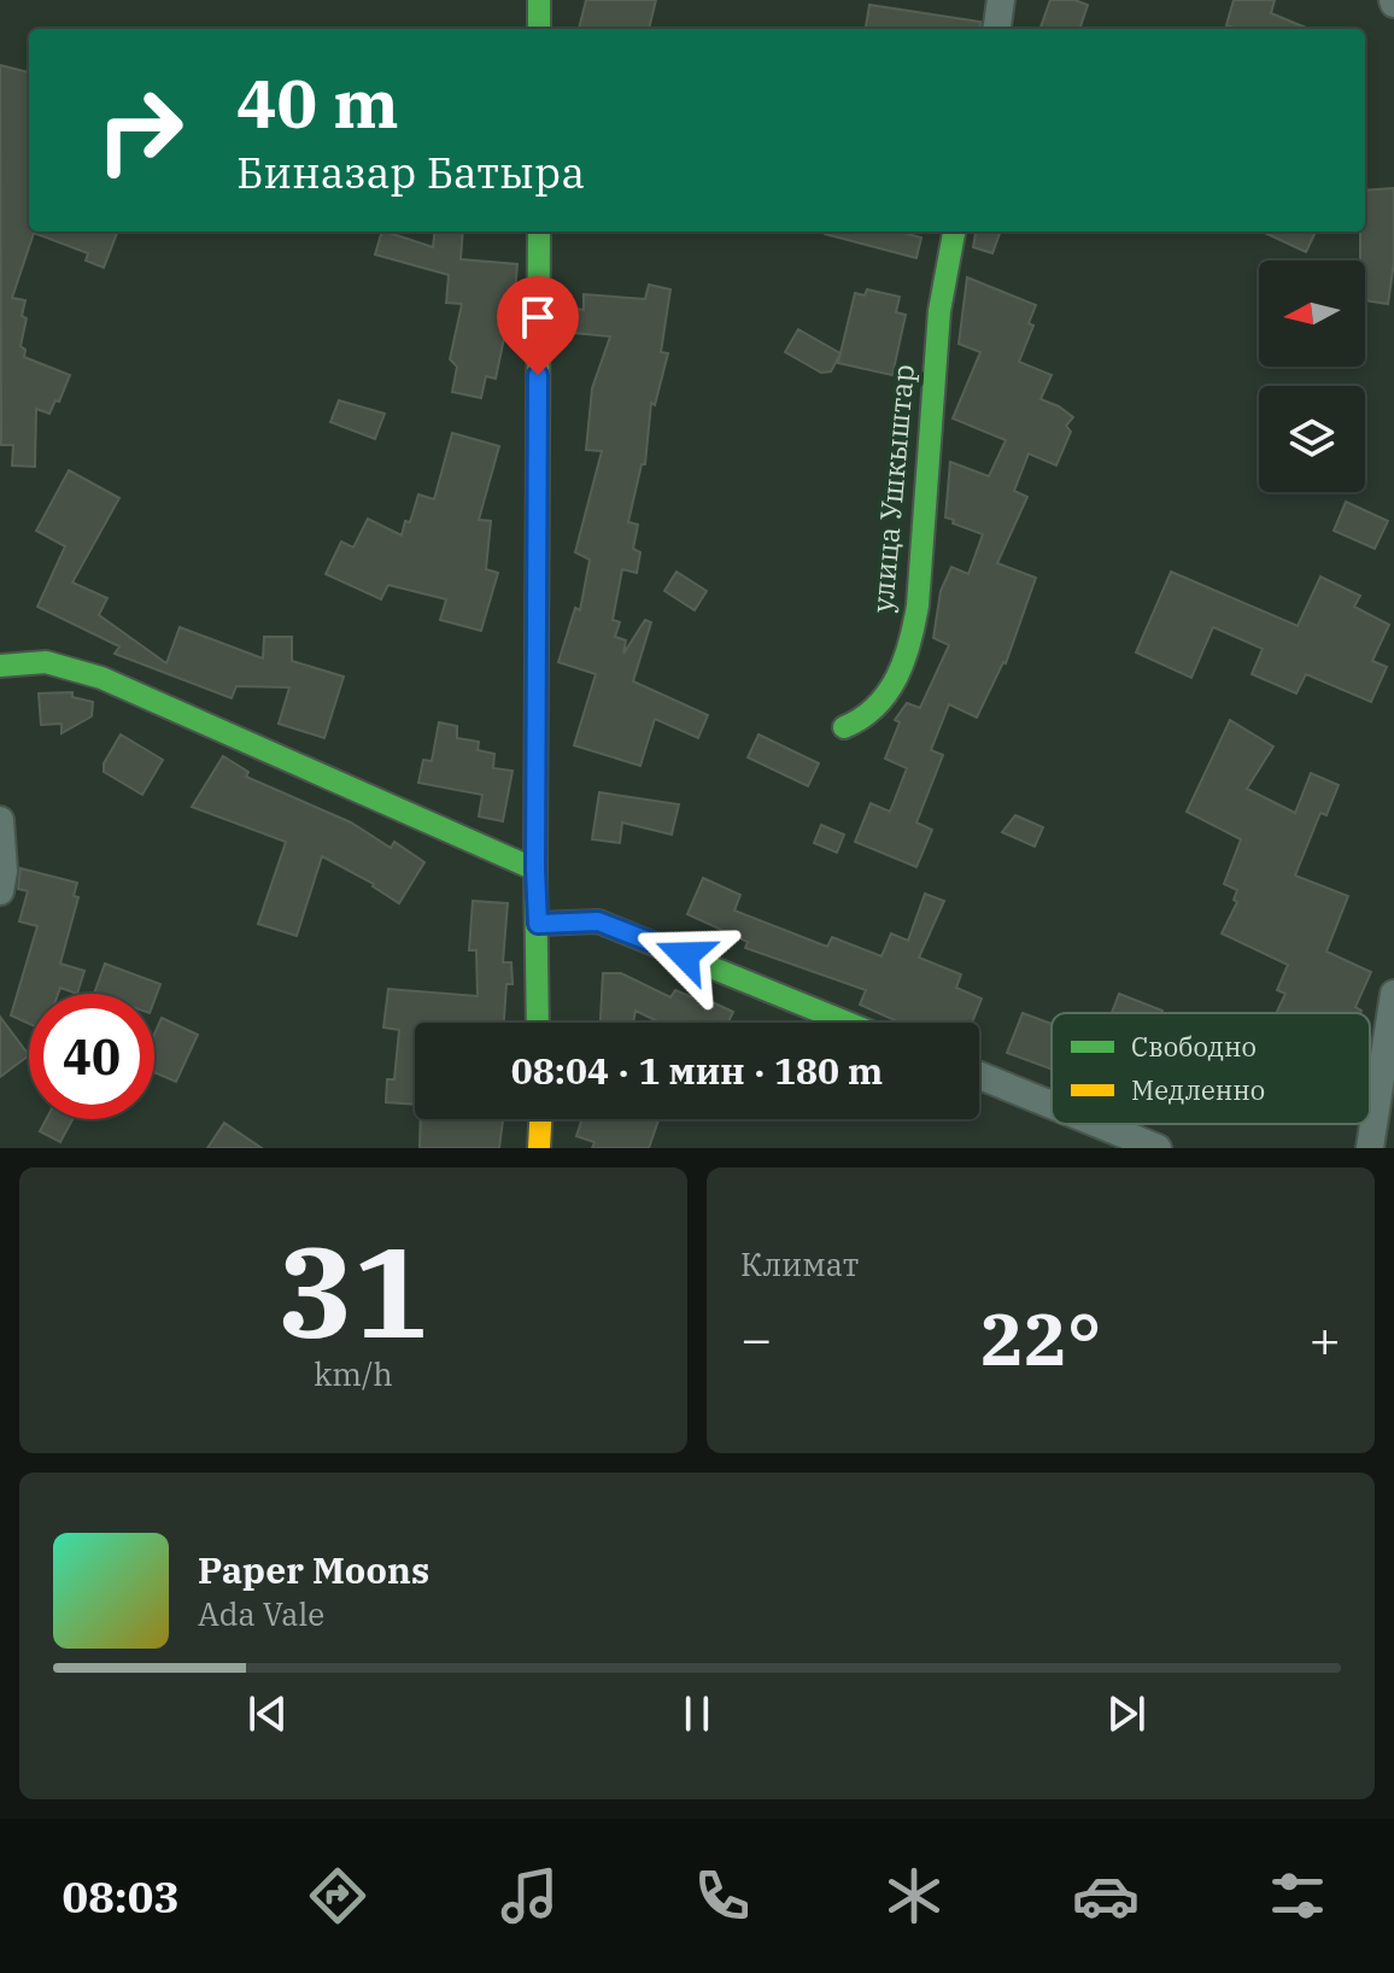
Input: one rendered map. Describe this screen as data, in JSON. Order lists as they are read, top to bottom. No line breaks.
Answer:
{"streets":{"street":["улица Ушкыштар"]},"legend":["Свободно","Медленно"],"north":"left","page":{"turn":["40 m","Биназар Батыра"],"limit":"40","trip":"08:04 · 1 мин · 180 m","tile":[["31","km/h"],"Климат"],"heat":["−","22°","+"],"song":["Paper Moons","Ada Vale"],"tabs":"08:03"}}
